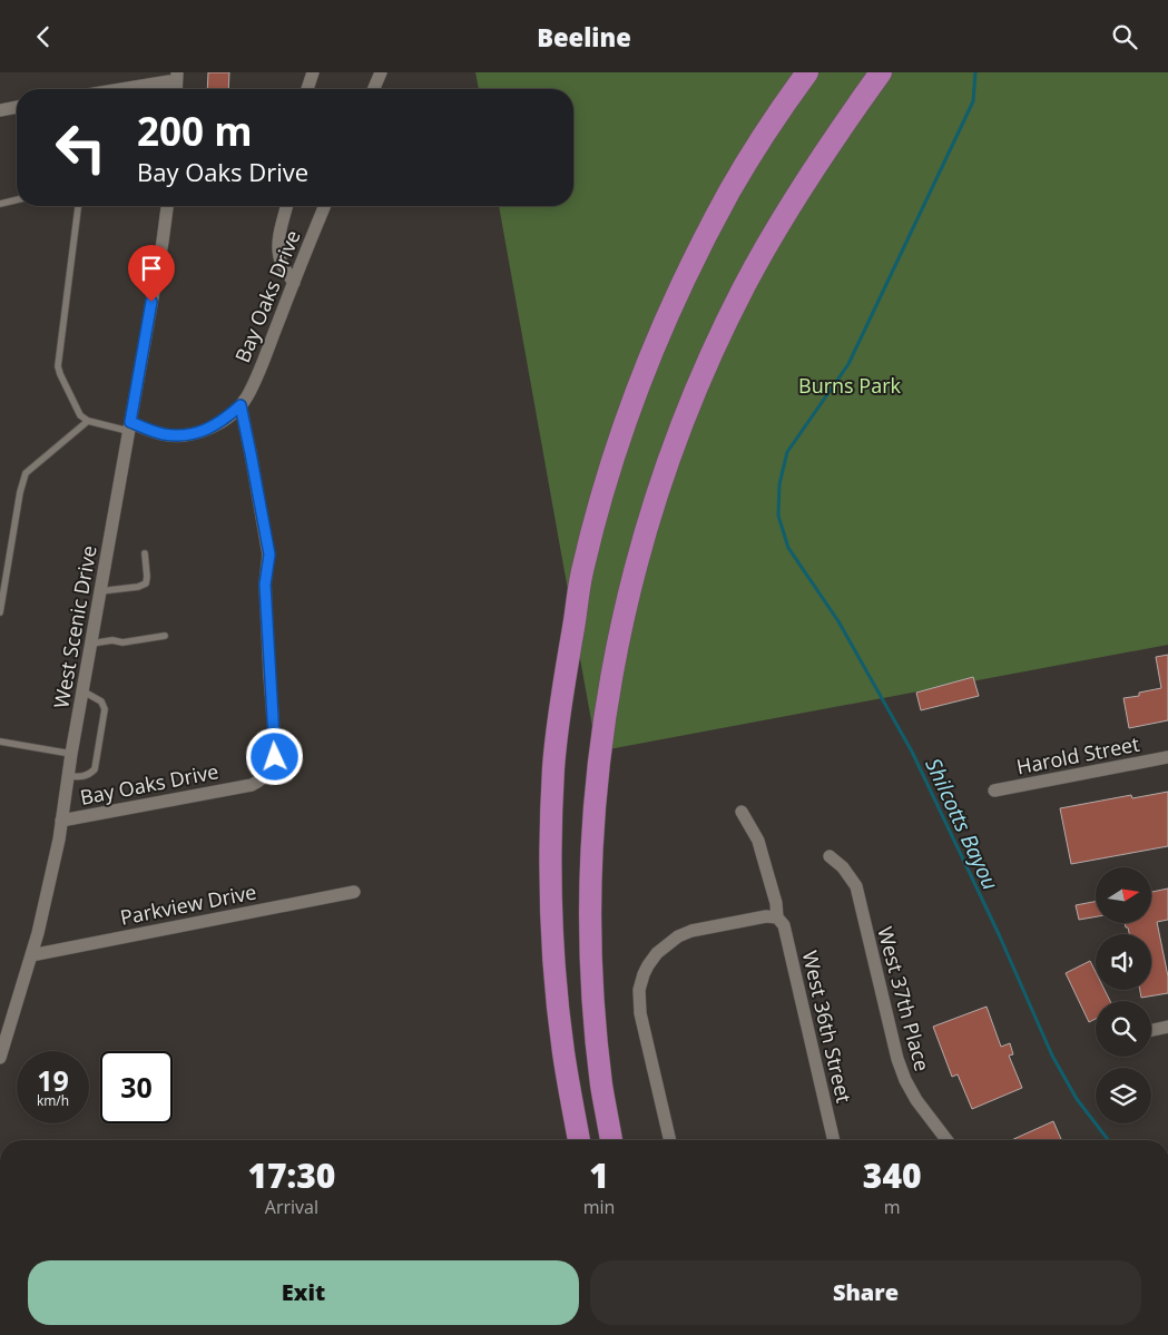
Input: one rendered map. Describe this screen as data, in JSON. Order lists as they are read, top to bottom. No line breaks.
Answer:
{"streets":{"street":["Bay Oaks Drive","West Scenic Drive","Harold Street","Parkview Drive","West 37th Place","West 36th Street"]},"crossings":[["Bay Oaks Drive","West Scenic Drive"],["West Scenic Drive","Parkview Drive"]],"water":["Shilcotts Bayou"],"parks":["Burns Park"],"north":"right","page":{"header":"Beeline","turn":["200 m","Bay Oaks Drive"],"speed":"19 km/h","limit":"30","eta":["17:30","Arrival","1","min","340","m"],"buttons":["Exit","Share"]}}
